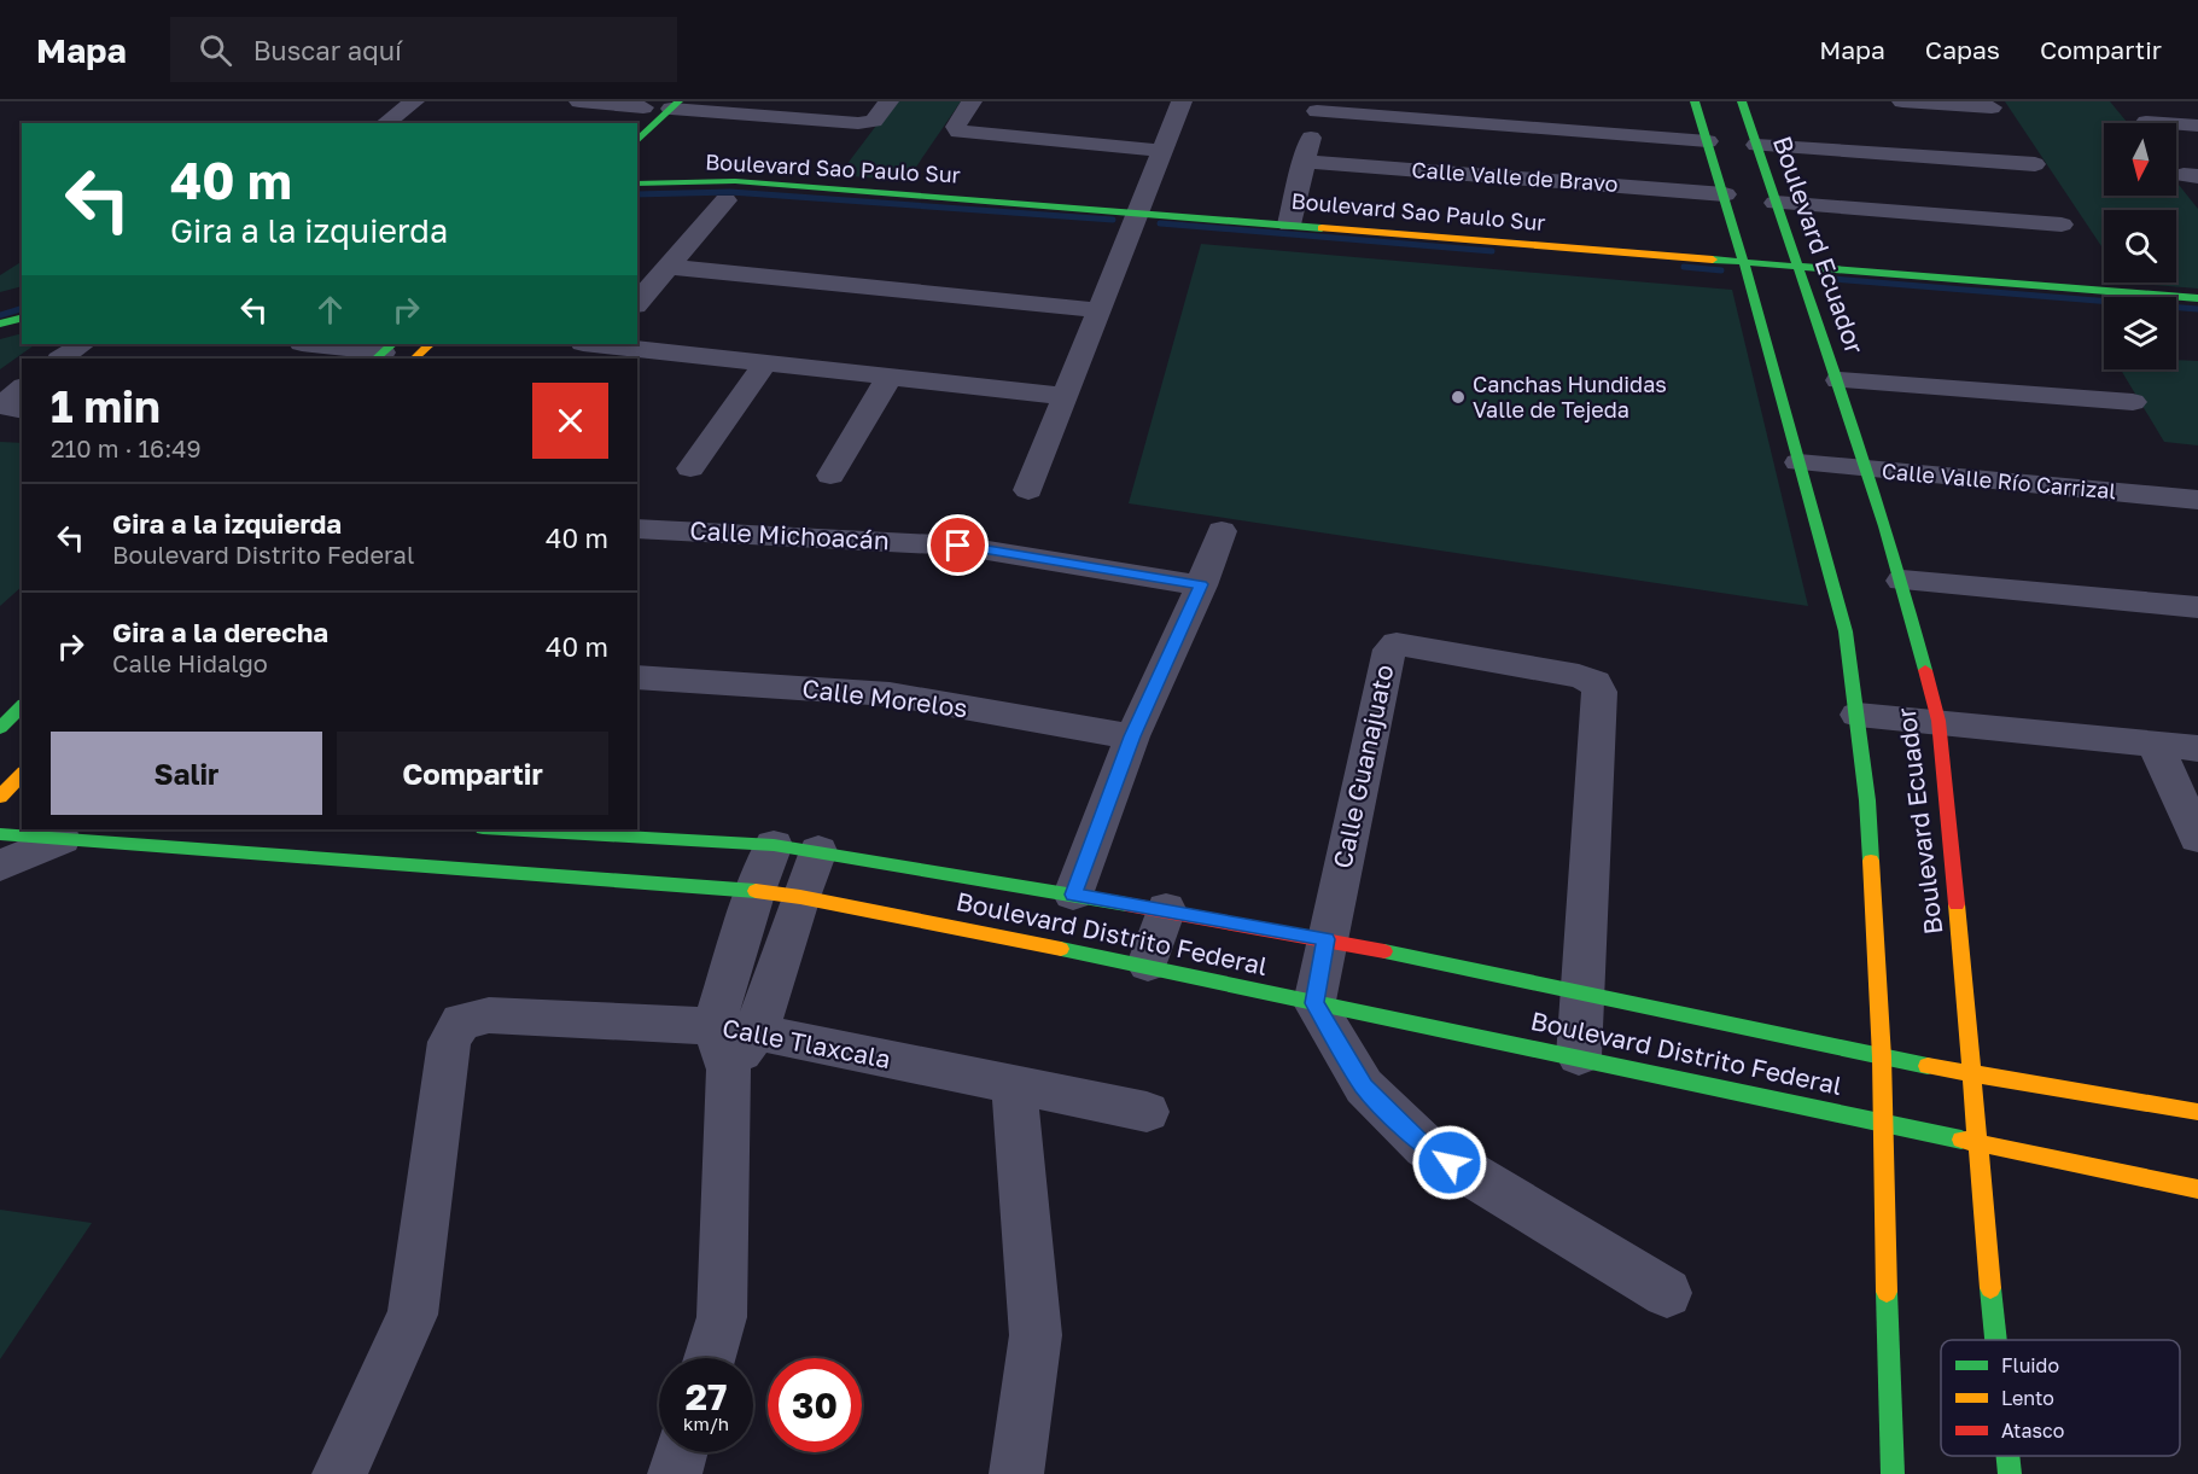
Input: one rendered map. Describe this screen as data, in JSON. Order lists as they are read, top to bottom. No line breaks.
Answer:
{"streets":{"street":["Boulevard Sao Paulo Sur","Calle Valle de Bravo","Boulevard Ecuador","Calle Valle Río Carrizal","Calle Michoacán","Calle Morelos","Calle Guanajuato","Boulevard Distrito Federal","Calle Tlaxcala"]},"crossings":[["Boulevard Sao Paulo Sur","Boulevard Ecuador"],["Calle Valle de Bravo","Boulevard Ecuador"],["Boulevard Ecuador","Calle Valle Río Carrizal"],["Boulevard Ecuador","Boulevard Distrito Federal"],["Calle Guanajuato","Boulevard Distrito Federal"]],"places":["Canchas Hundidas Valle de Tejeda"],"legend":["Fluido","Lento","Atasco"],"north":"bottom","page":{"header":"Mapa","search":"Buscar aquí","nav":["Mapa","Capas","Compartir"],"turn":["40 m","Gira a la izquierda"],"heading":["1 min","210 m · 16:49"],"list":[{"name":"Gira a la izquierda","note":"Boulevard Distrito Federal","value":"40 m"},{"name":"Gira a la derecha","note":"Calle Hidalgo","value":"40 m"}],"buttons":["Salir","Compartir"],"speed":"27 km/h","limit":"30"}}
